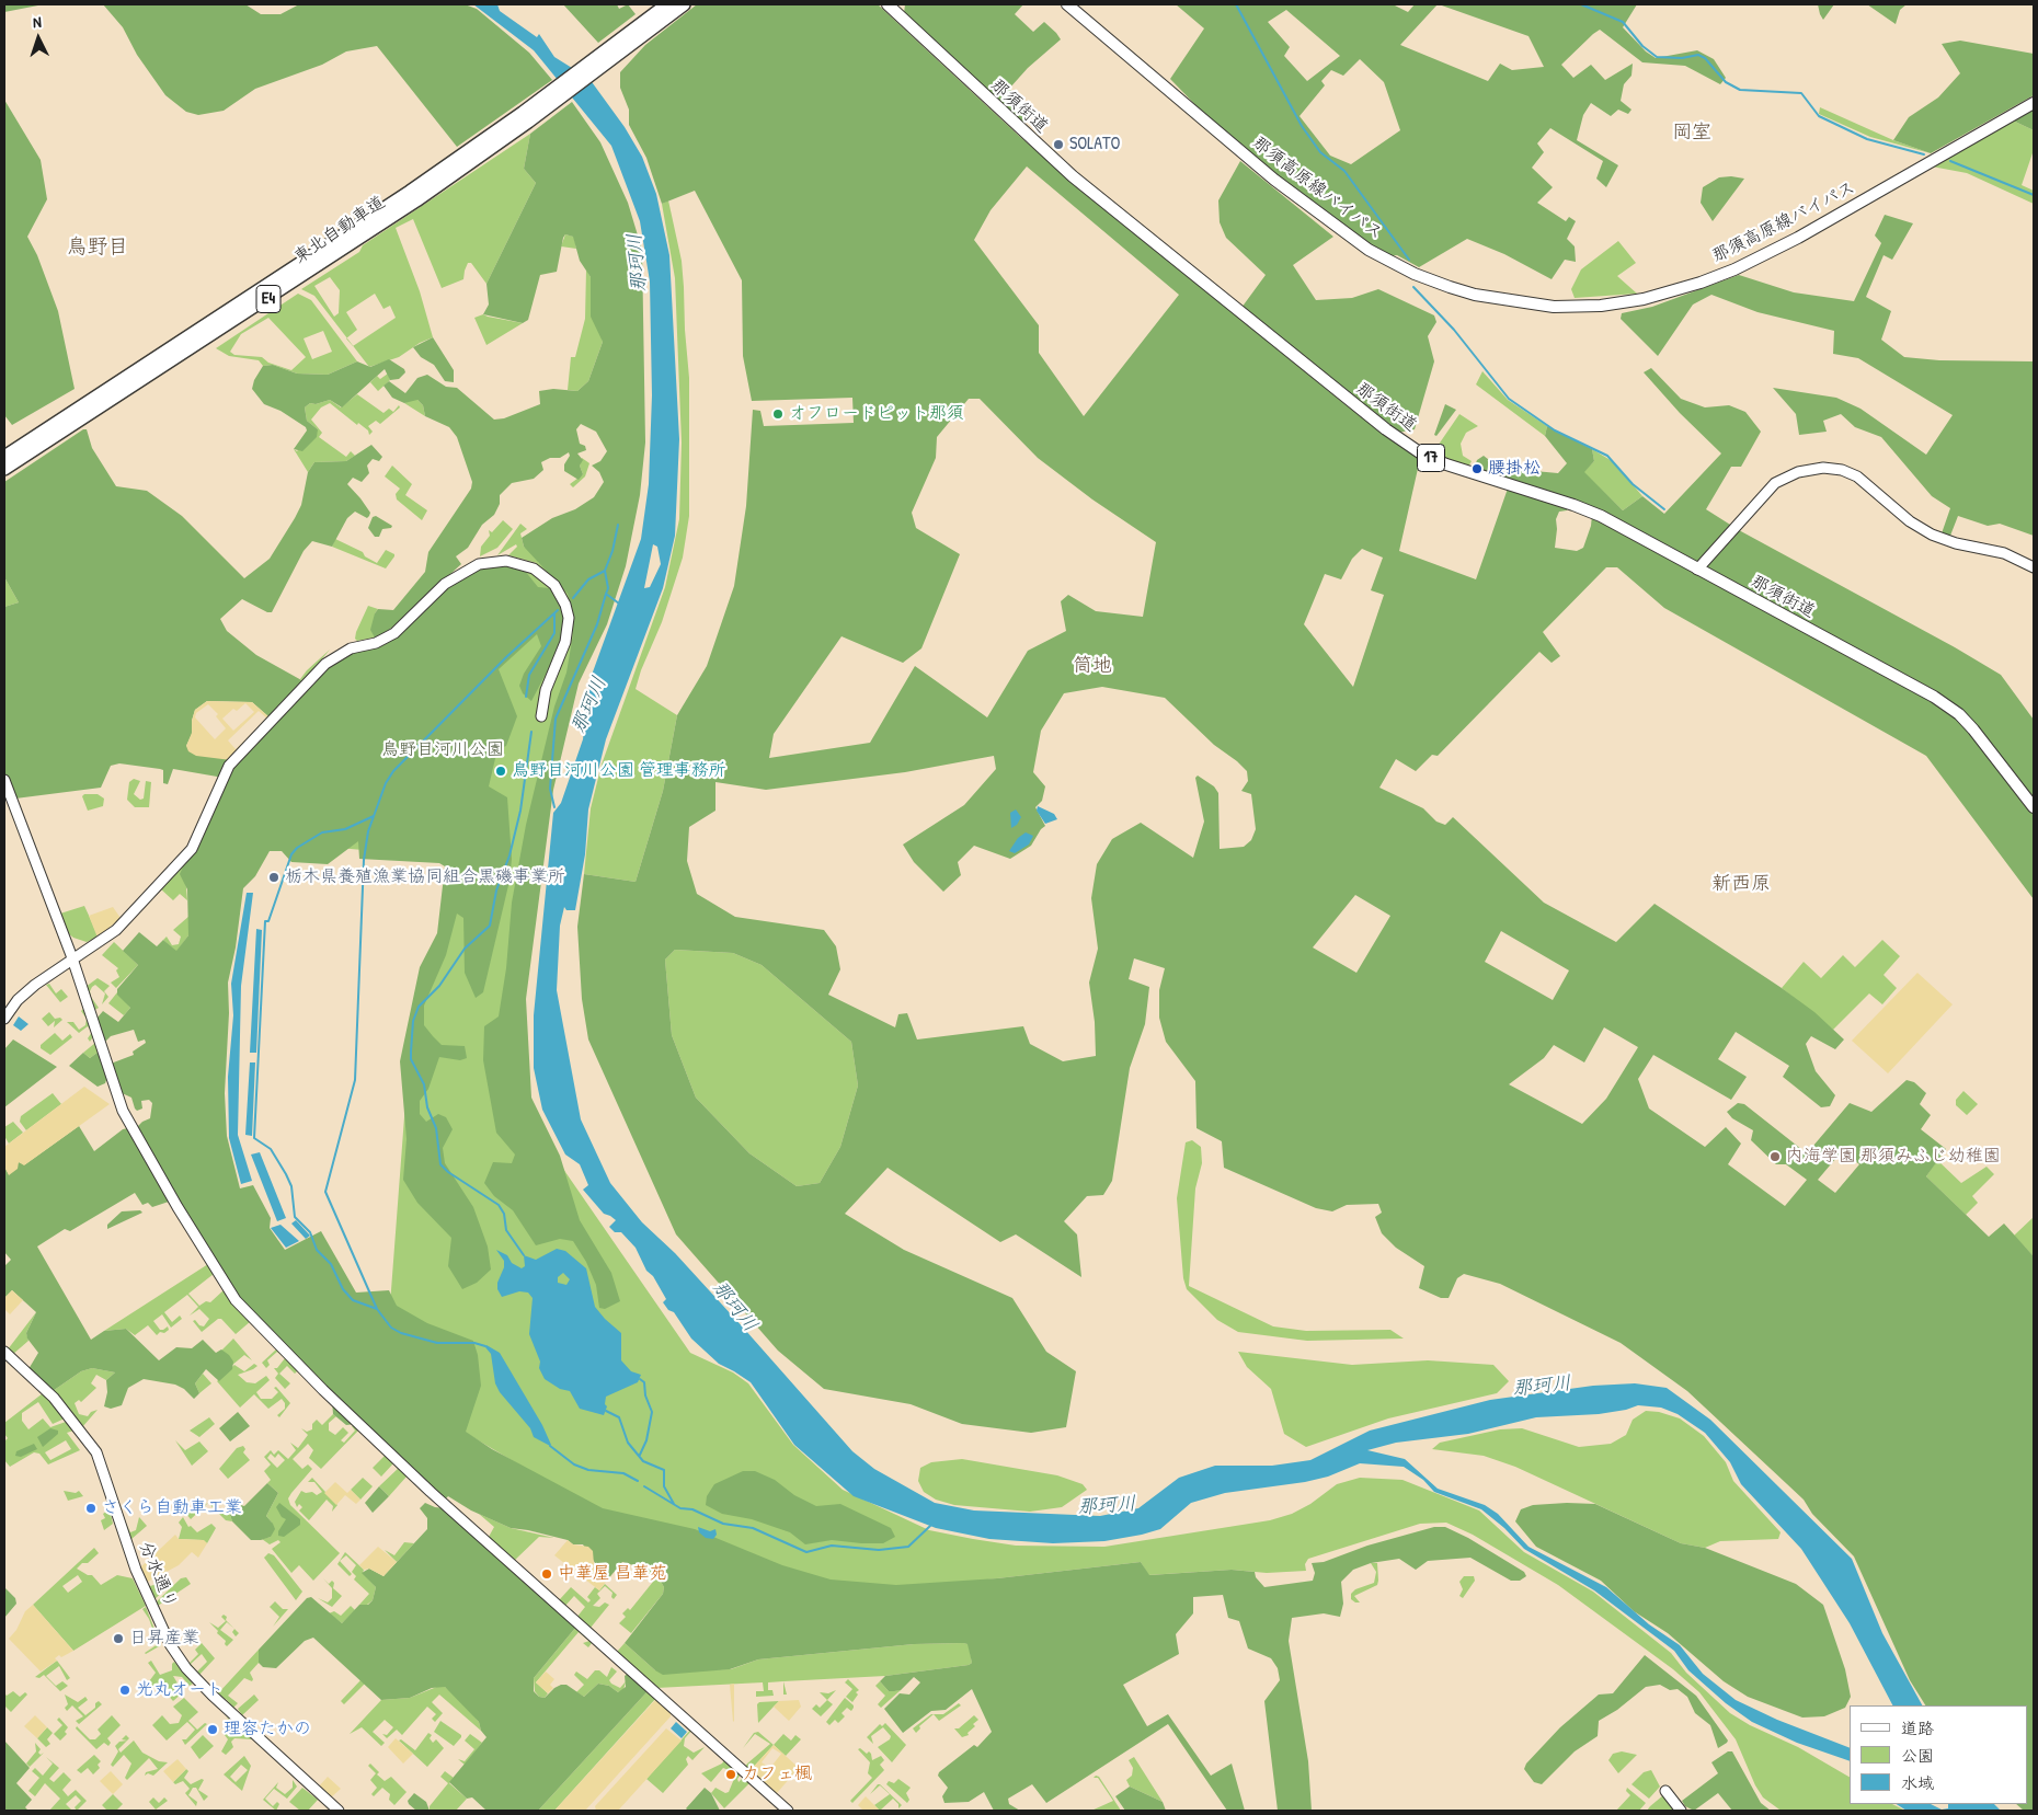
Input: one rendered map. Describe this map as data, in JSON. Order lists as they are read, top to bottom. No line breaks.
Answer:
{"streets":{"highway":["東北自動車道","E4"],"main road":["那須街道","那須高原線バイパス","17"],"street":["分水通り"]},"districts":["岡室","鳥野目","筒地","新西原"],"water":["那珂川"],"parks":["鳥野目河川公園"],"places":["SOLATO","オフロードピット那須","腰掛松","鳥野目河川公園 管理事務所","栃木県養殖漁業協同組合黒磯事業所","内海学園 那須みふじ幼稚園","さくら自動車工業","中華屋 昌華苑","日昇産業","光丸オート","理容たかの","カフェ楓"],"legend":["道路","公園","水域"],"north":"top"}
